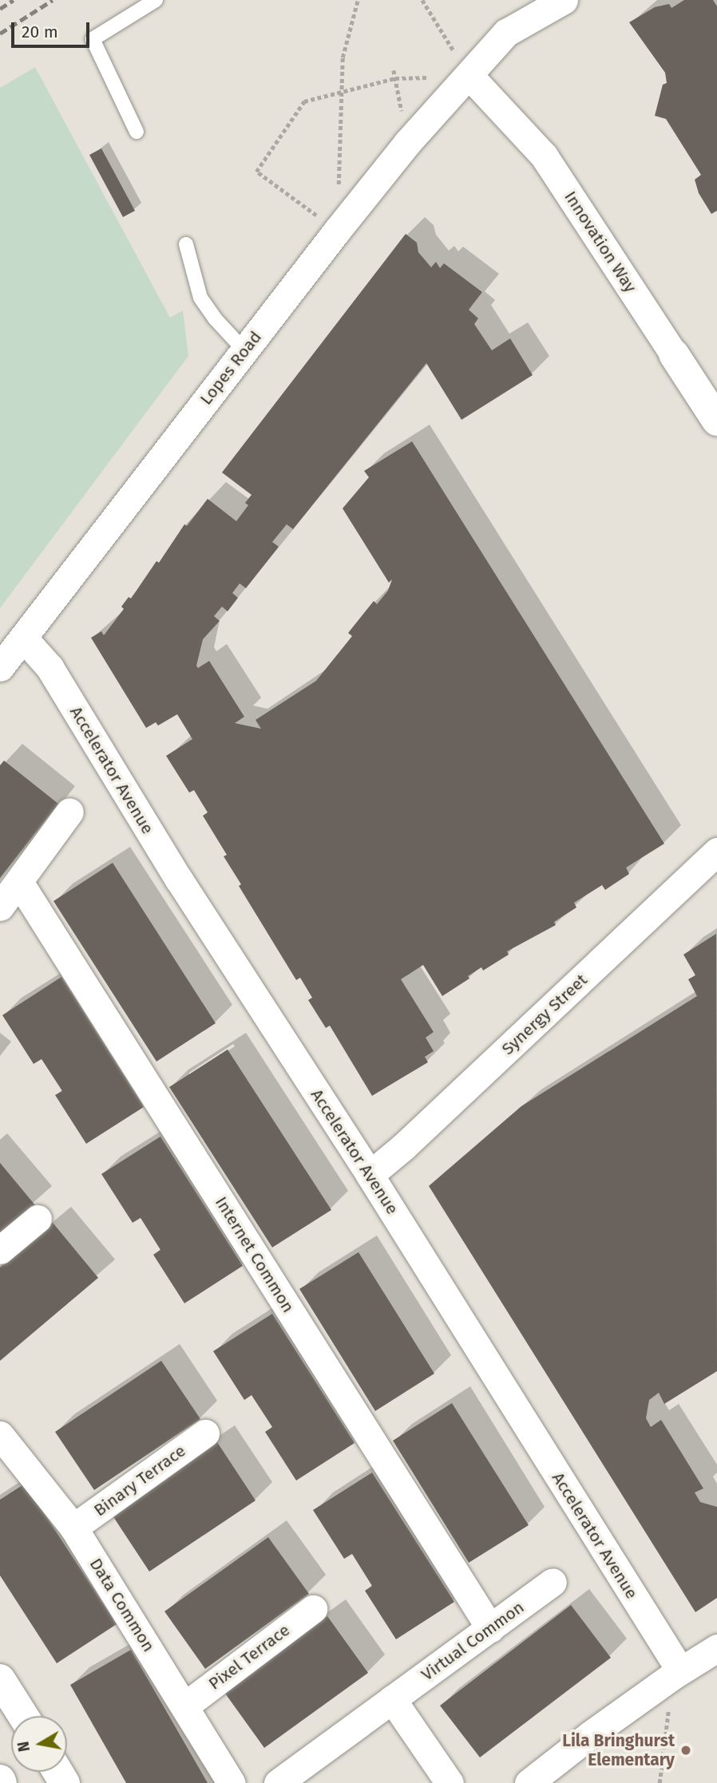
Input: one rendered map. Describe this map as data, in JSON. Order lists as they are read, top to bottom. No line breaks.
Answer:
{"streets":{"main road":["Innovation Way"],"street":["Lopes Road","Accelerator Avenue","Synergy Street","Internet Common","Binary Terrace","Data Common","Virtual Common","Pixel Terrace"]},"crossings":[["Innovation Way","Lopes Road"],["Lopes Road","Accelerator Avenue"],["Accelerator Avenue","Synergy Street"],["Internet Common","Virtual Common"],["Binary Terrace","Data Common"],["Data Common","Pixel Terrace"]],"places":["Lila Bringhurst Elementary"],"scale_bar":"20 m","north":"left"}
